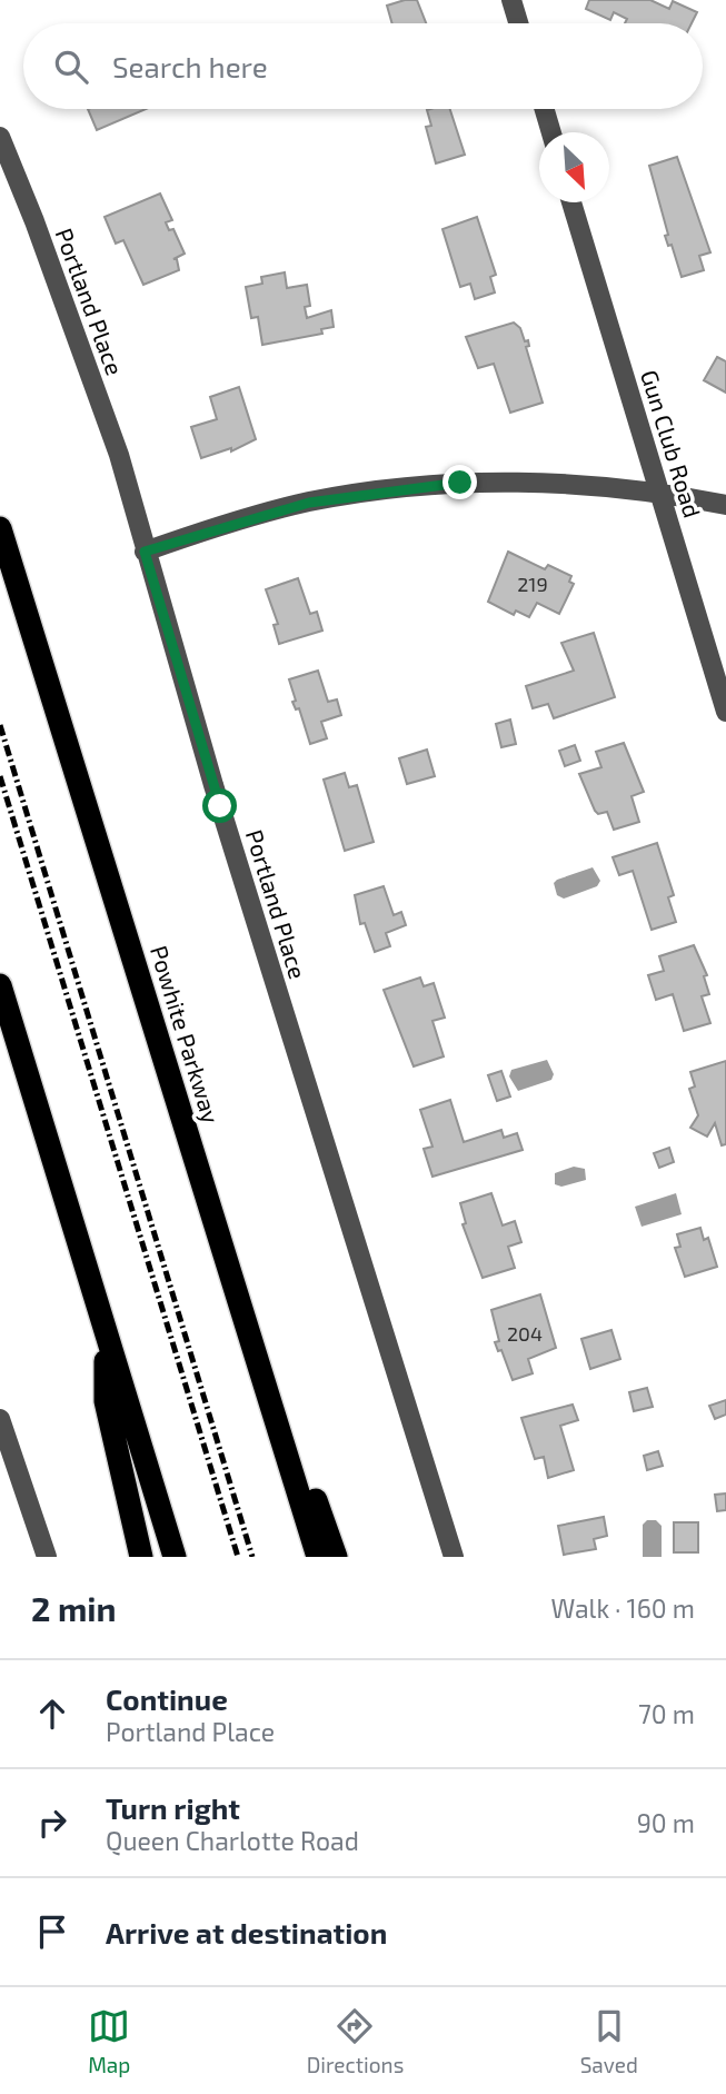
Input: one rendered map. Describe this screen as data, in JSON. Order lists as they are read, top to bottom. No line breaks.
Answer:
{"streets":{"highway":["Powhite Parkway"],"street":["Portland Place","Gun Club Road"]},"house_numbers":["219","204"],"north":"bottom right","page":{"search":"Search here","heading":["2 min","Walk · 160 m"],"list":[["Continue","Portland Place","70 m"],["Turn right","Queen Charlotte Road","90 m"],"Arrive at destination"],"nav":["Map","Directions","Saved"]}}
